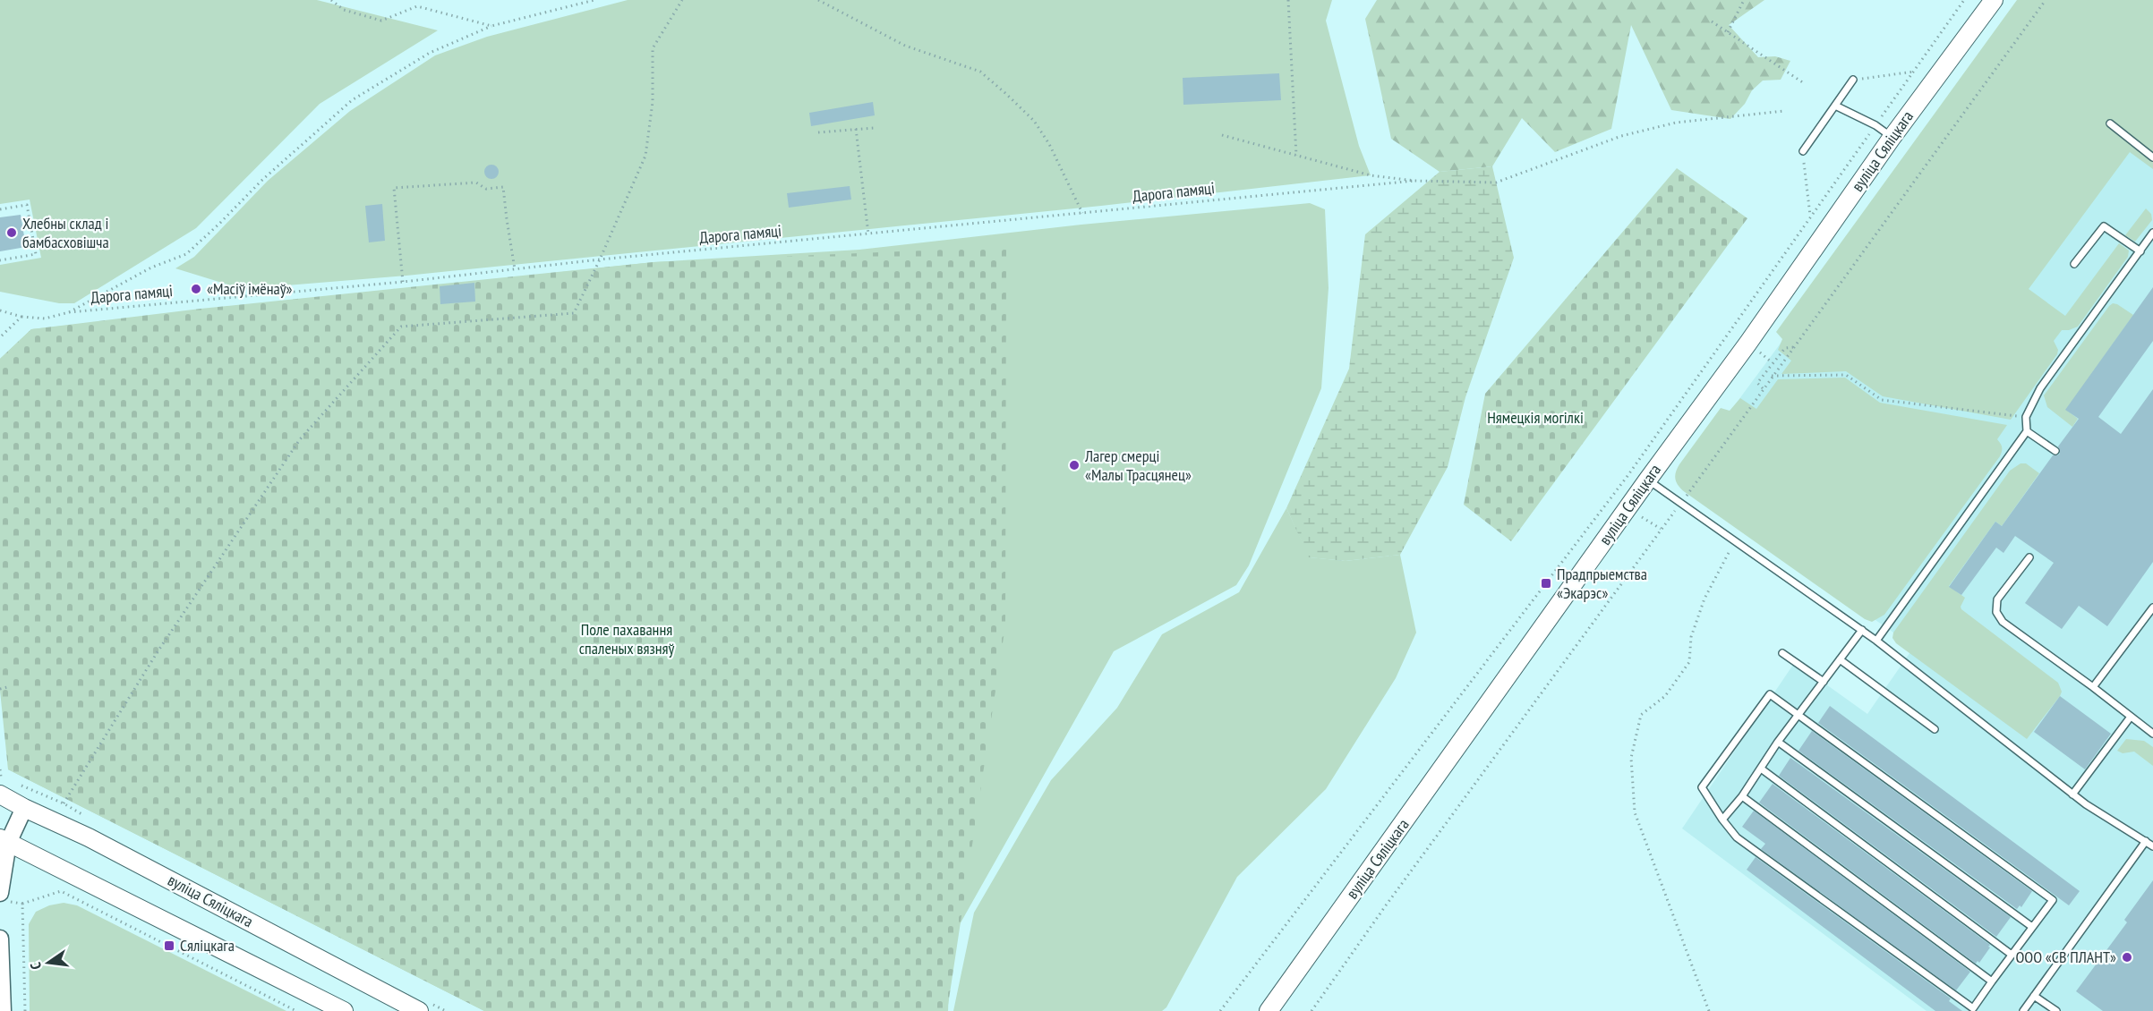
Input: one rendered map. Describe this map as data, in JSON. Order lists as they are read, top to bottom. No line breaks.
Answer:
{"streets":{"main road":["вуліца Сяліцкага"],"path":["Дарога памяці"]},"parks":["Нямецкія могілкі","Поле пахавання спаленых вязняў"],"places":{"other":["Хлебны склад і бамбасховішча","«Масіў імёнаў»","Лагер смерці «Малы Трасцянец»","ООО «СВ ПЛАНТ»"],"transit":["Прадпрыемства «Экарэс»","Сяліцкага"]},"north":"left"}
